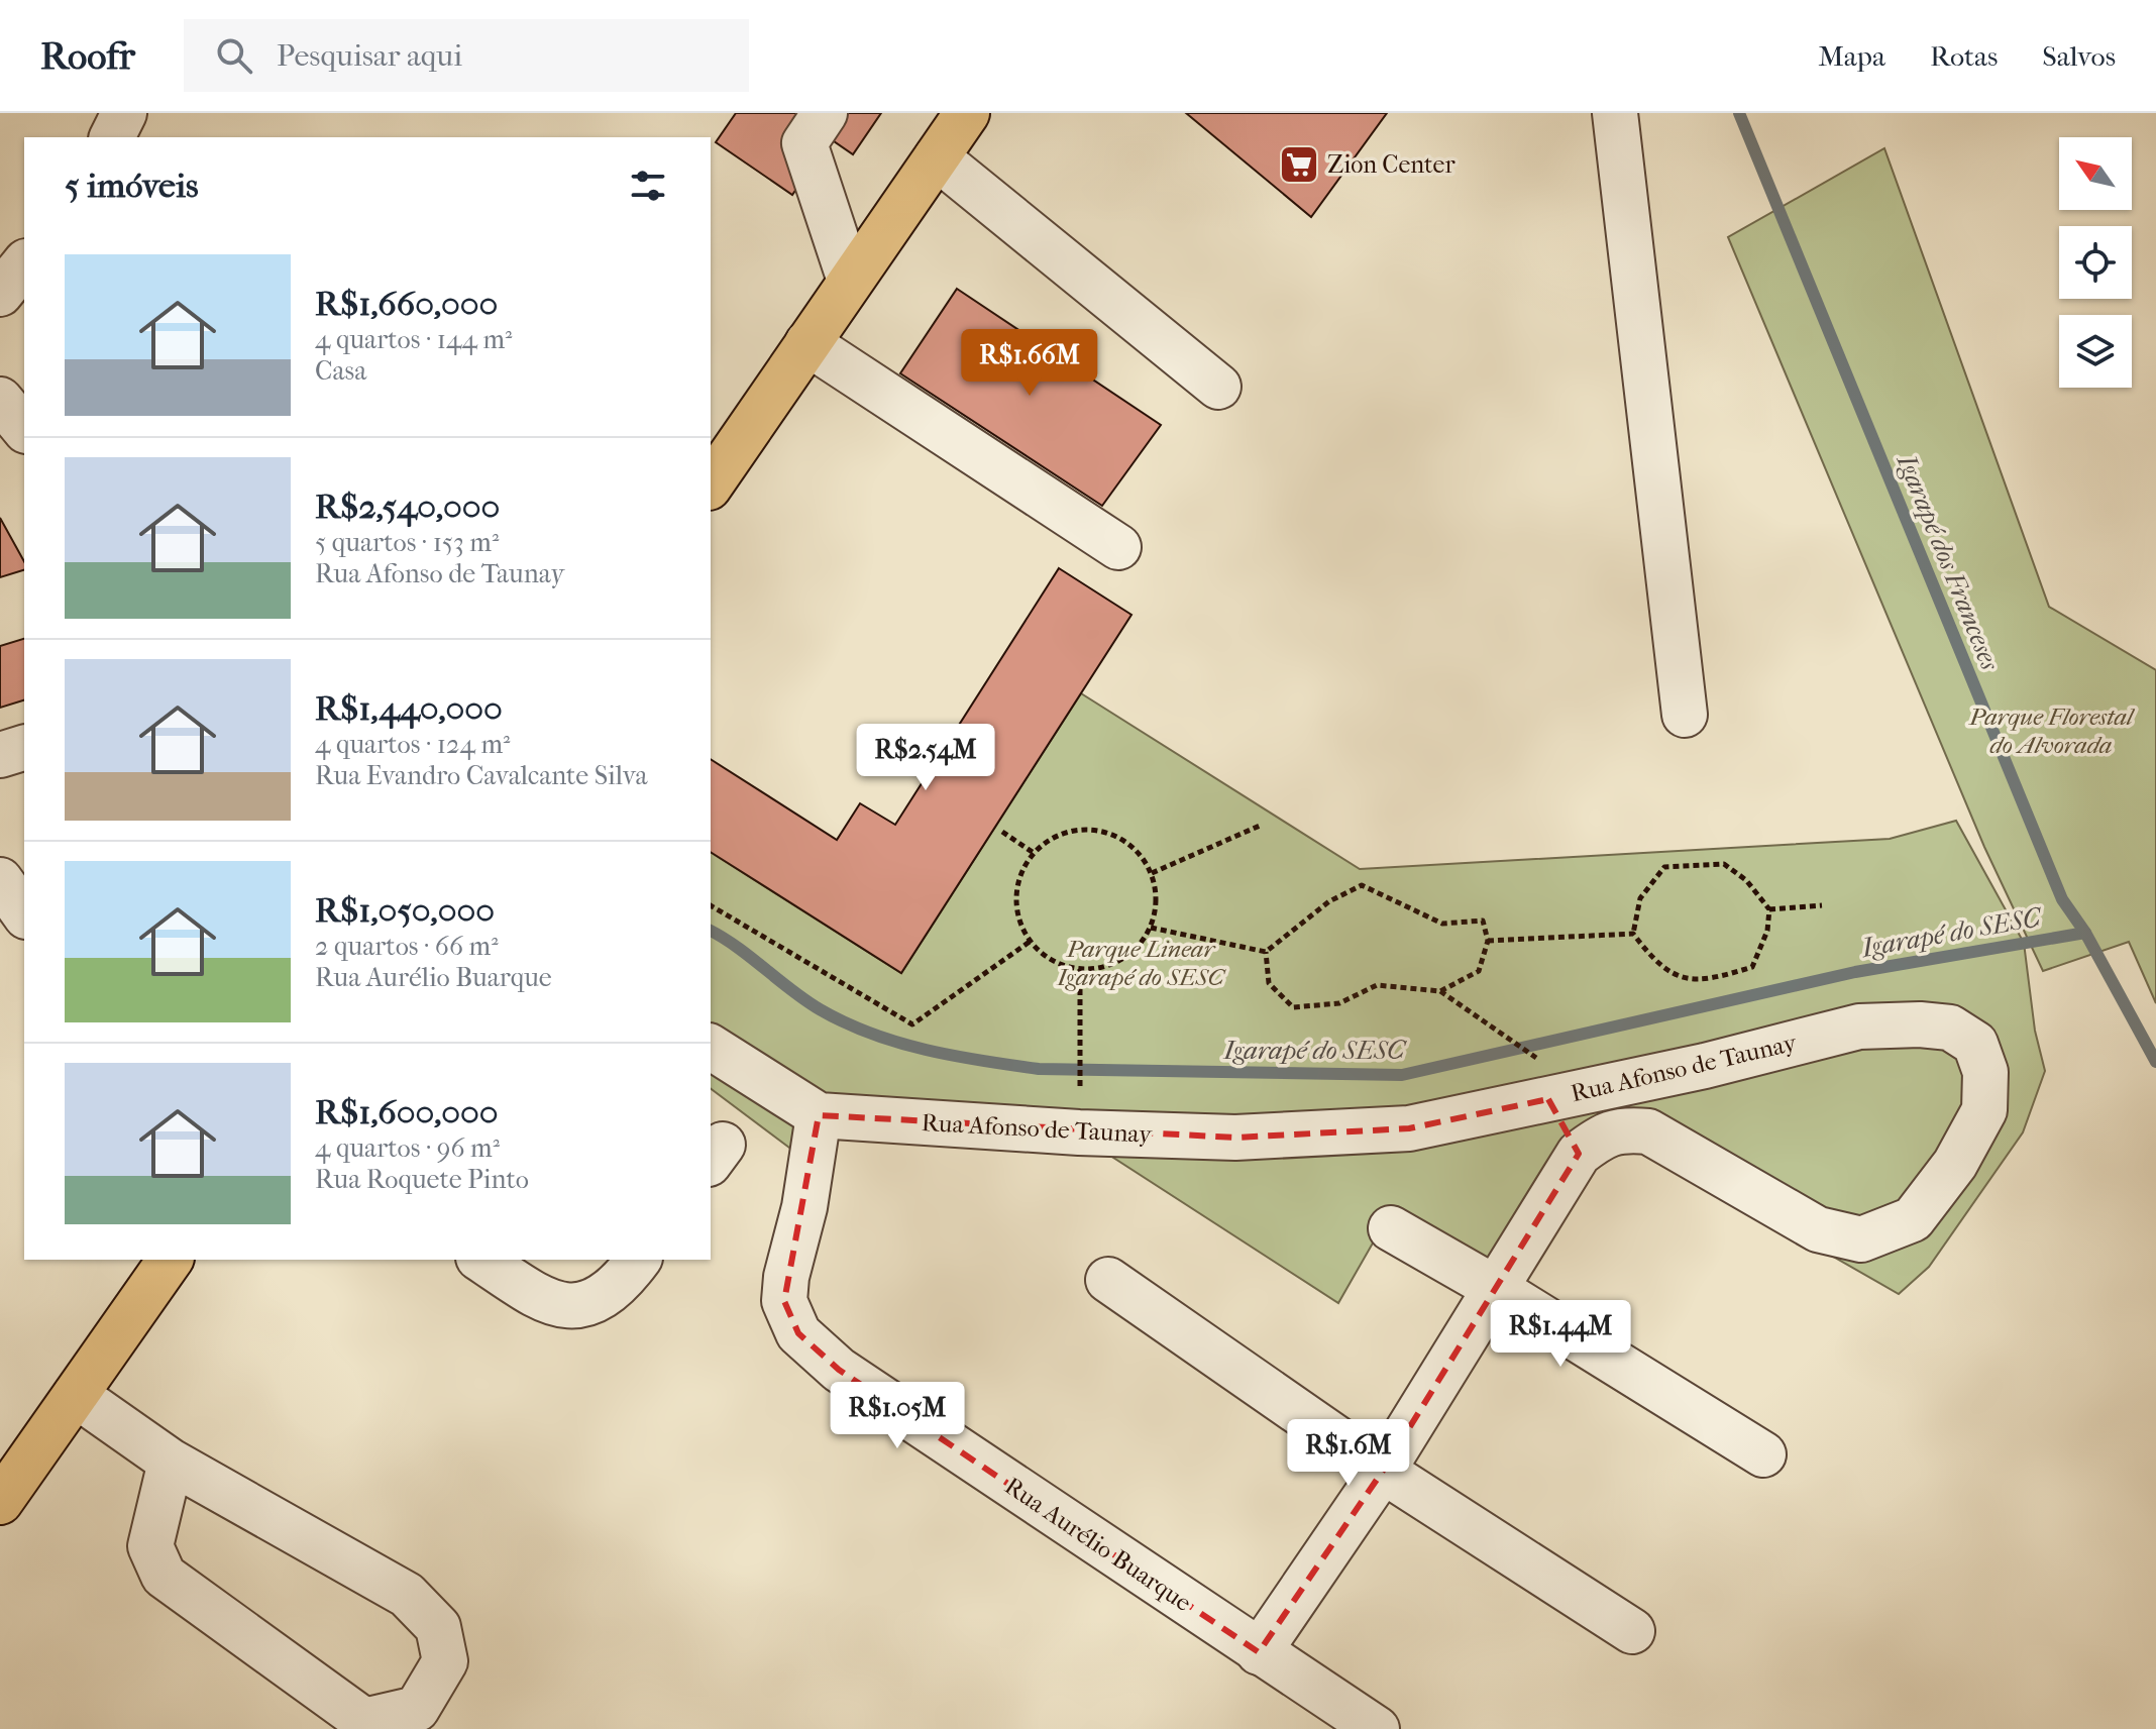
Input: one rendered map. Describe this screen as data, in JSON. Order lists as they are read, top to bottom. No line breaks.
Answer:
{"streets":{"street":["Rua Afonso de Taunay","Rua Aurélio Buarque"]},"crossings":[["Rua Afonso de Taunay","Rua Aurélio Buarque"]],"water":["Igarapé dos Franceses","Igarapé do SESC"],"parks":["Parque Florestal do Alvorada","Parque Linear Igarapé do SESC"],"places":{"supermarket":["Zion Center"]},"north":"top left","page":{"header":"Roofr","search":"Pesquisar aqui","nav":["Mapa","Rotas","Salvos"],"heading":"5 imóveis","list":[{"name":"R$1,660,000","note":"4 quartos · 144 m² · Casa"},{"name":"R$2,540,000","note":"5 quartos · 153 m² · Rua Afonso de Taunay"},{"name":"R$1,440,000","note":"4 quartos · 124 m² · Rua Evandro Cavalcante Silva"},{"name":"R$1,050,000","note":"2 quartos · 66 m² · Rua Aurélio Buarque"},{"name":"R$1,600,000","note":"4 quartos · 96 m² · Rua Roquete Pinto"}],"price":["R$1.66M","R$2.54M","R$1.44M","R$1.05M","R$1.6M"]}}
